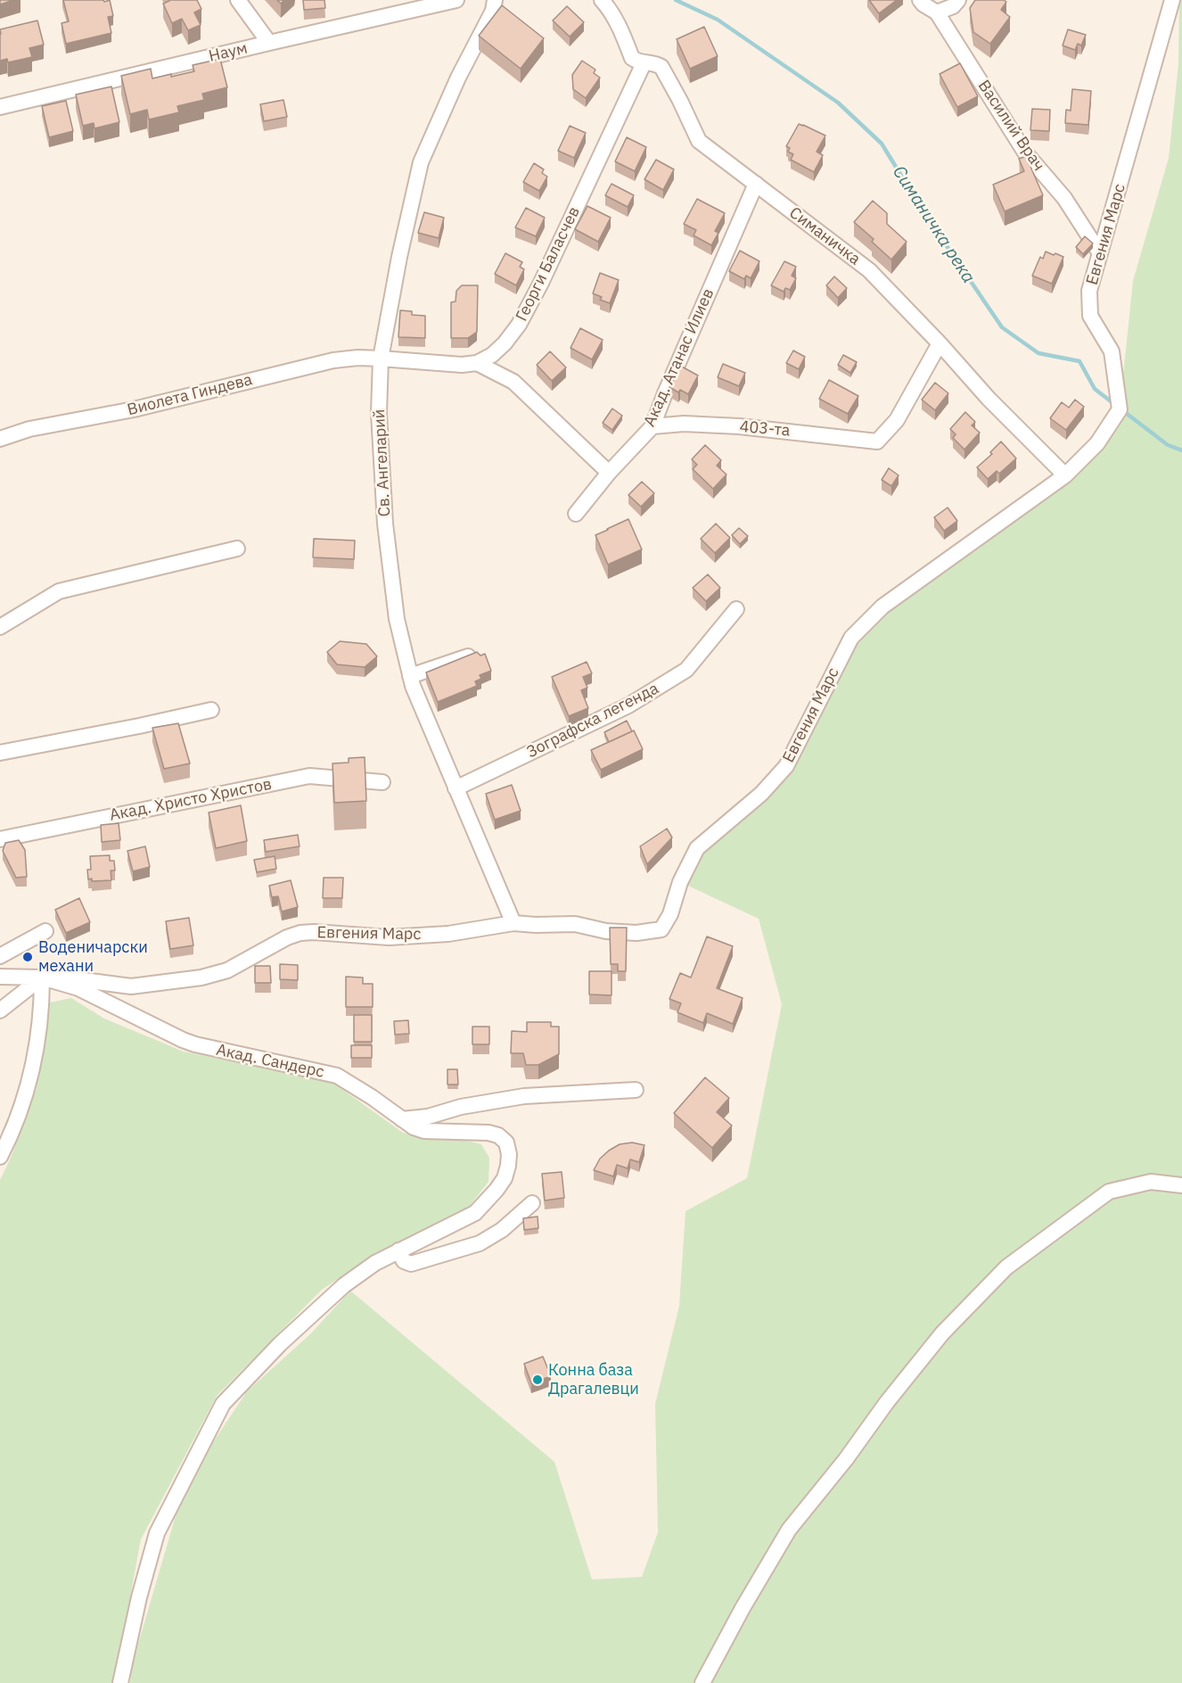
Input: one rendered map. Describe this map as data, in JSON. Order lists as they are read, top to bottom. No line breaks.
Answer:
{"streets":{"street":["Наум","Василий Врач","Евгения Марс","Симаничка","Георги Баласчев","Акад. Атанас Илиев","Виолета Гиндева","403-та","Св. Ангеларий","Зографска легенда","Акад. Христо Христов","Акад. Сандерс"]},"crossings":[["Василий Врач","Евгения Марс"],["Евгения Марс","Симаничка"],["Евгения Марс","Св. Ангеларий"],["Евгения Марс","Акад. Сандерс"],["Симаничка","Георги Баласчев"],["Симаничка","Акад. Атанас Илиев"],["Симаничка","403-та"],["Акад. Атанас Илиев","403-та"],["Виолета Гиндева","Св. Ангеларий"],["Св. Ангеларий","Зографска легенда"]],"water":["Симаничка река"],"places":["Воденичарски механи","Конна база Драгалевци"]}
